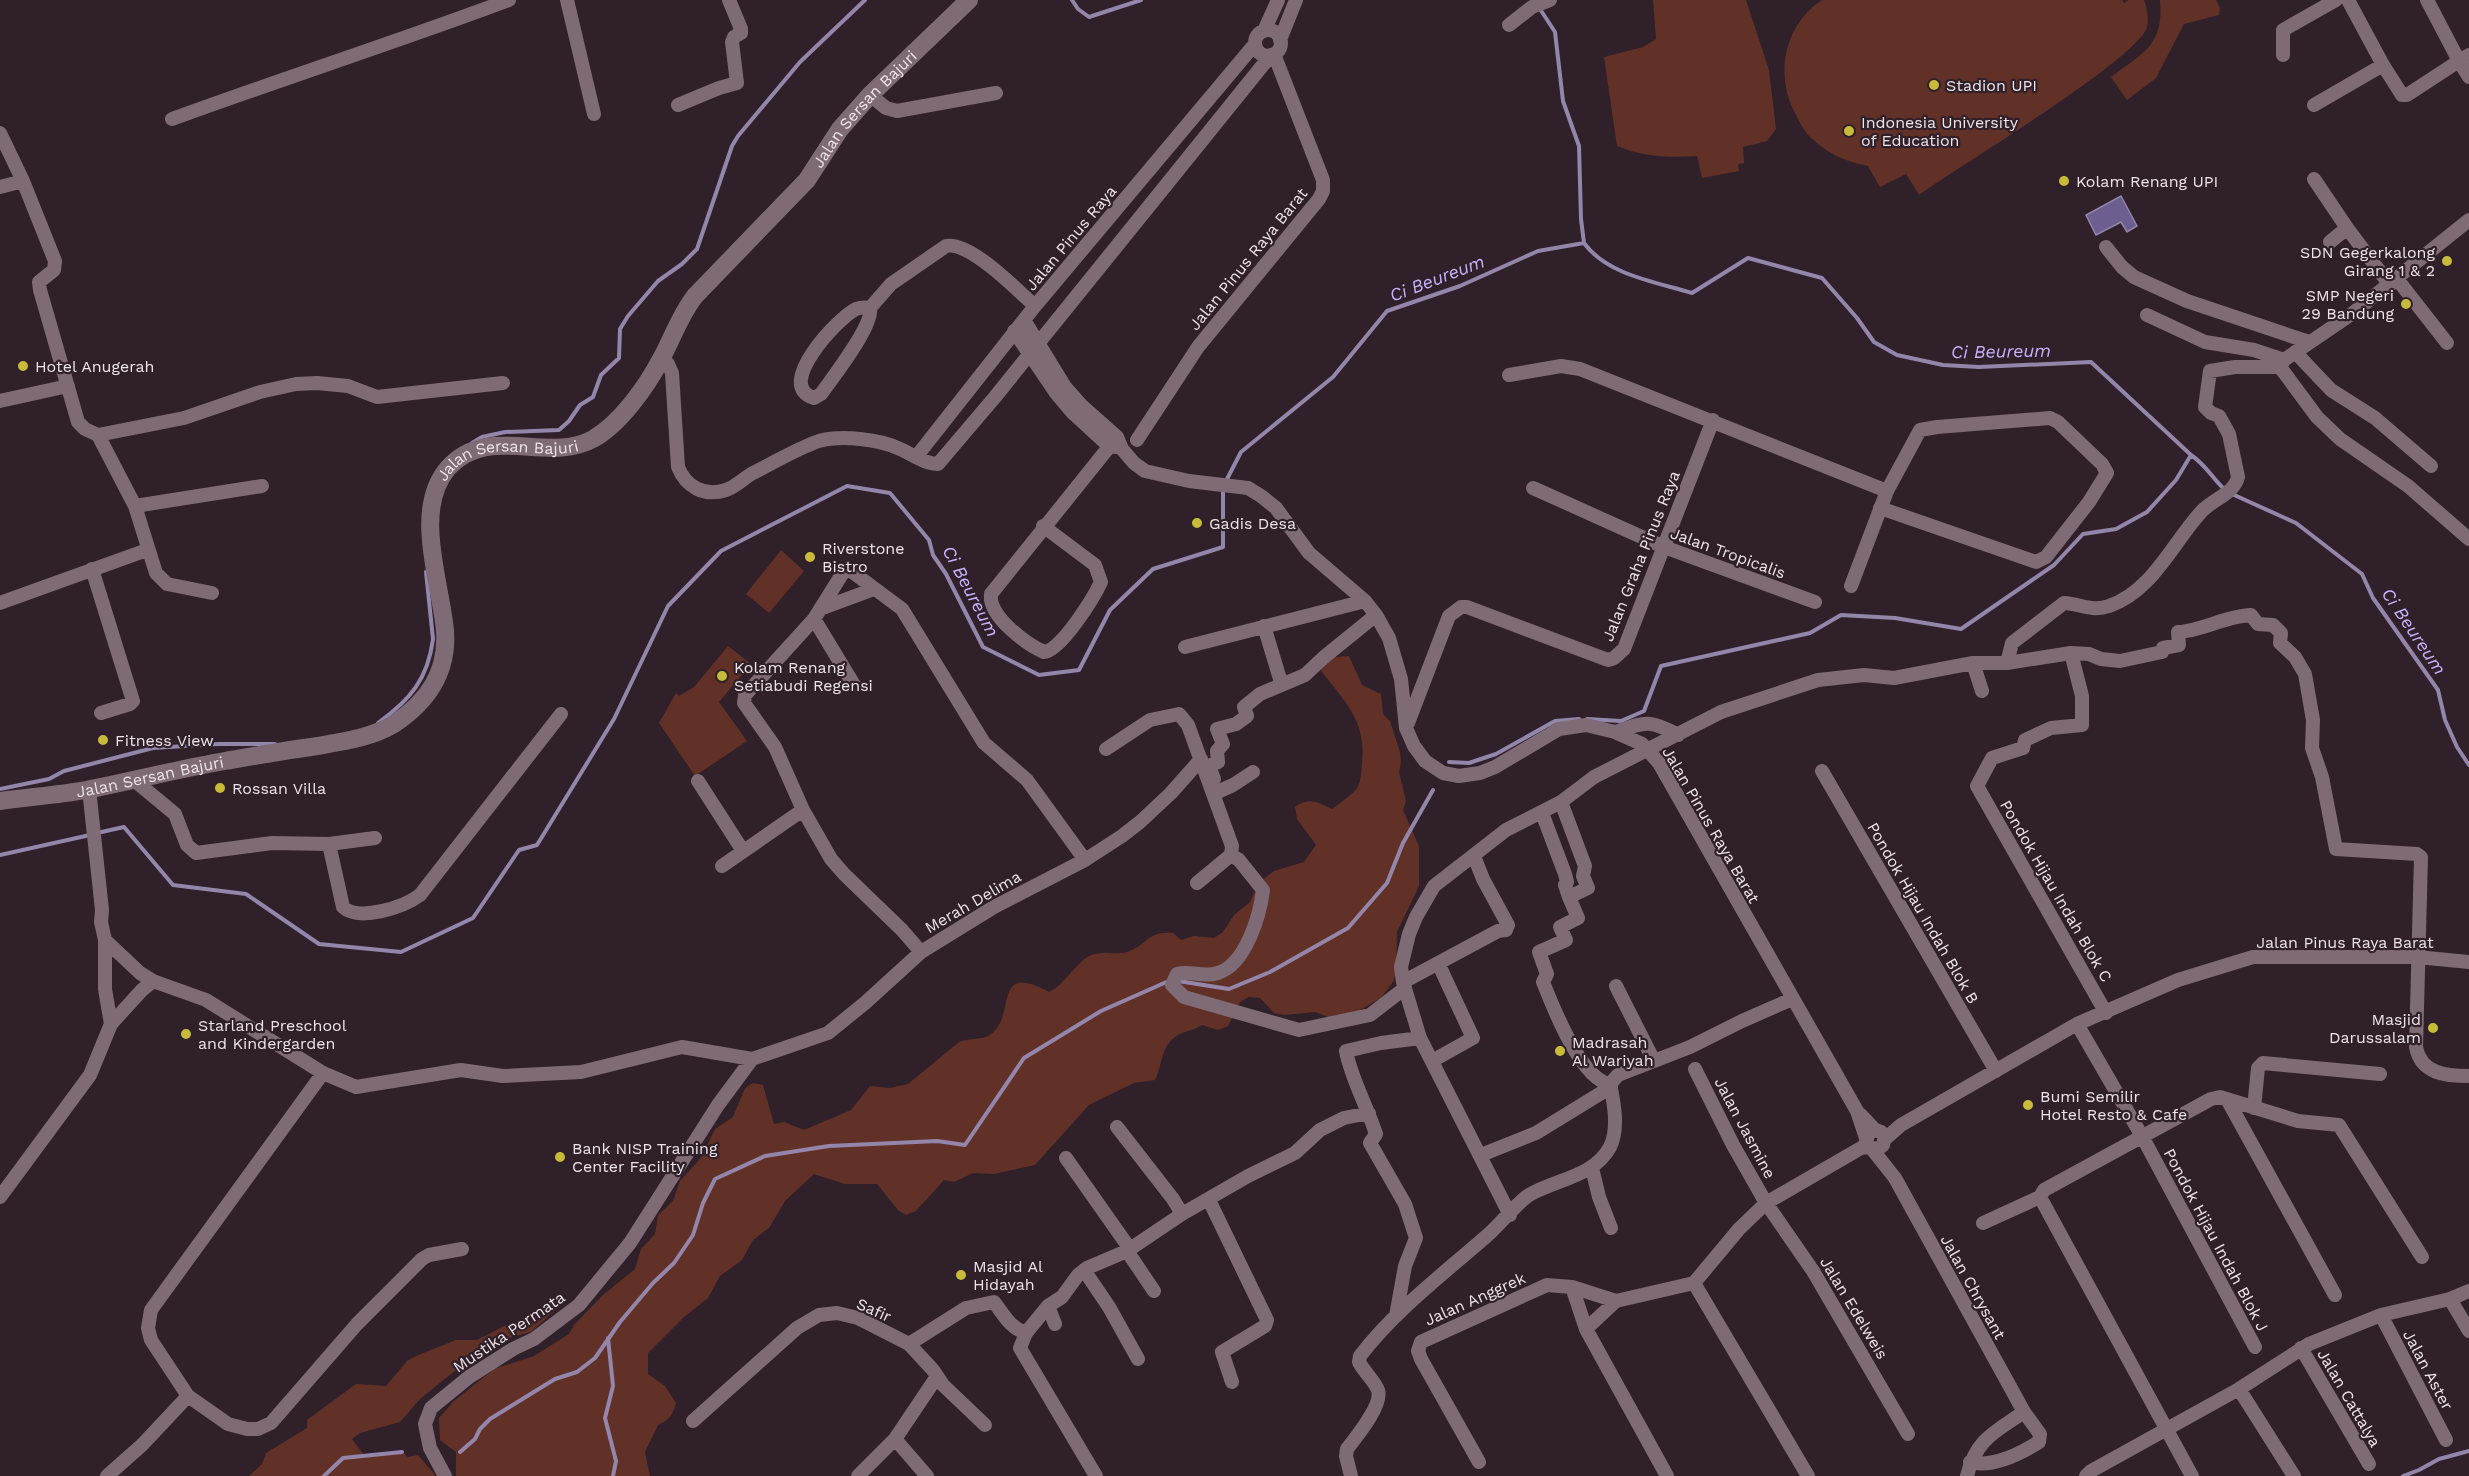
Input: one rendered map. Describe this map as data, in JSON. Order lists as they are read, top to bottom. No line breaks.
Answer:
{"streets":{"main road":["Jalan Sersan Bajuri"],"street":["Jalan Pinus Raya","Jalan Pinus Raya Barat","Jalan Tropicalis","Jalan Graha Pinus Raya","Pondok Hijau Indah Blok C","Merah Delima","Pondok Hijau Indah Blok B","Jalan Jasmine","Pondok Hijau Indah Blok J","Jalan Chrysant","Jalan Anggrek","Jalan Edelweis","Safir","Mustika Permata","Jalan Aster","Jalan Cattalya"]},"crossings":[["Jalan Pinus Raya","Jalan Pinus Raya Barat"],["Jalan Pinus Raya Barat","Jalan Graha Pinus Raya"],["Jalan Pinus Raya Barat","Pondok Hijau Indah Blok C"],["Jalan Pinus Raya Barat","Pondok Hijau Indah Blok B"],["Jalan Pinus Raya Barat","Jalan Jasmine"],["Jalan Pinus Raya Barat","Pondok Hijau Indah Blok J"],["Jalan Pinus Raya Barat","Jalan Chrysant"],["Jalan Pinus Raya Barat","Jalan Edelweis"],["Jalan Tropicalis","Jalan Graha Pinus Raya"],["Merah Delima","Mustika Permata"],["Jalan Jasmine","Jalan Edelweis"]],"water":["Ci Beureum"],"places":["Stadion UPI","Indonesia University of Education","Kolam Renang UPI","SDN Gegerkalong Girang 1 & 2","SMP Negeri 29 Bandung","Hotel Anugerah","Gadis Desa","Riverstone Bistro","Kolam Renang Setiabudi Regensi","Fitness View","Rossan Villa","Masjid Darussalam","Starland Preschool and Kindergarden","Madrasah Al Wariyah","Bumi Semilir Hotel Resto & Cafe","Bank NISP Training Center Facility","Masjid Al Hidayah"]}
